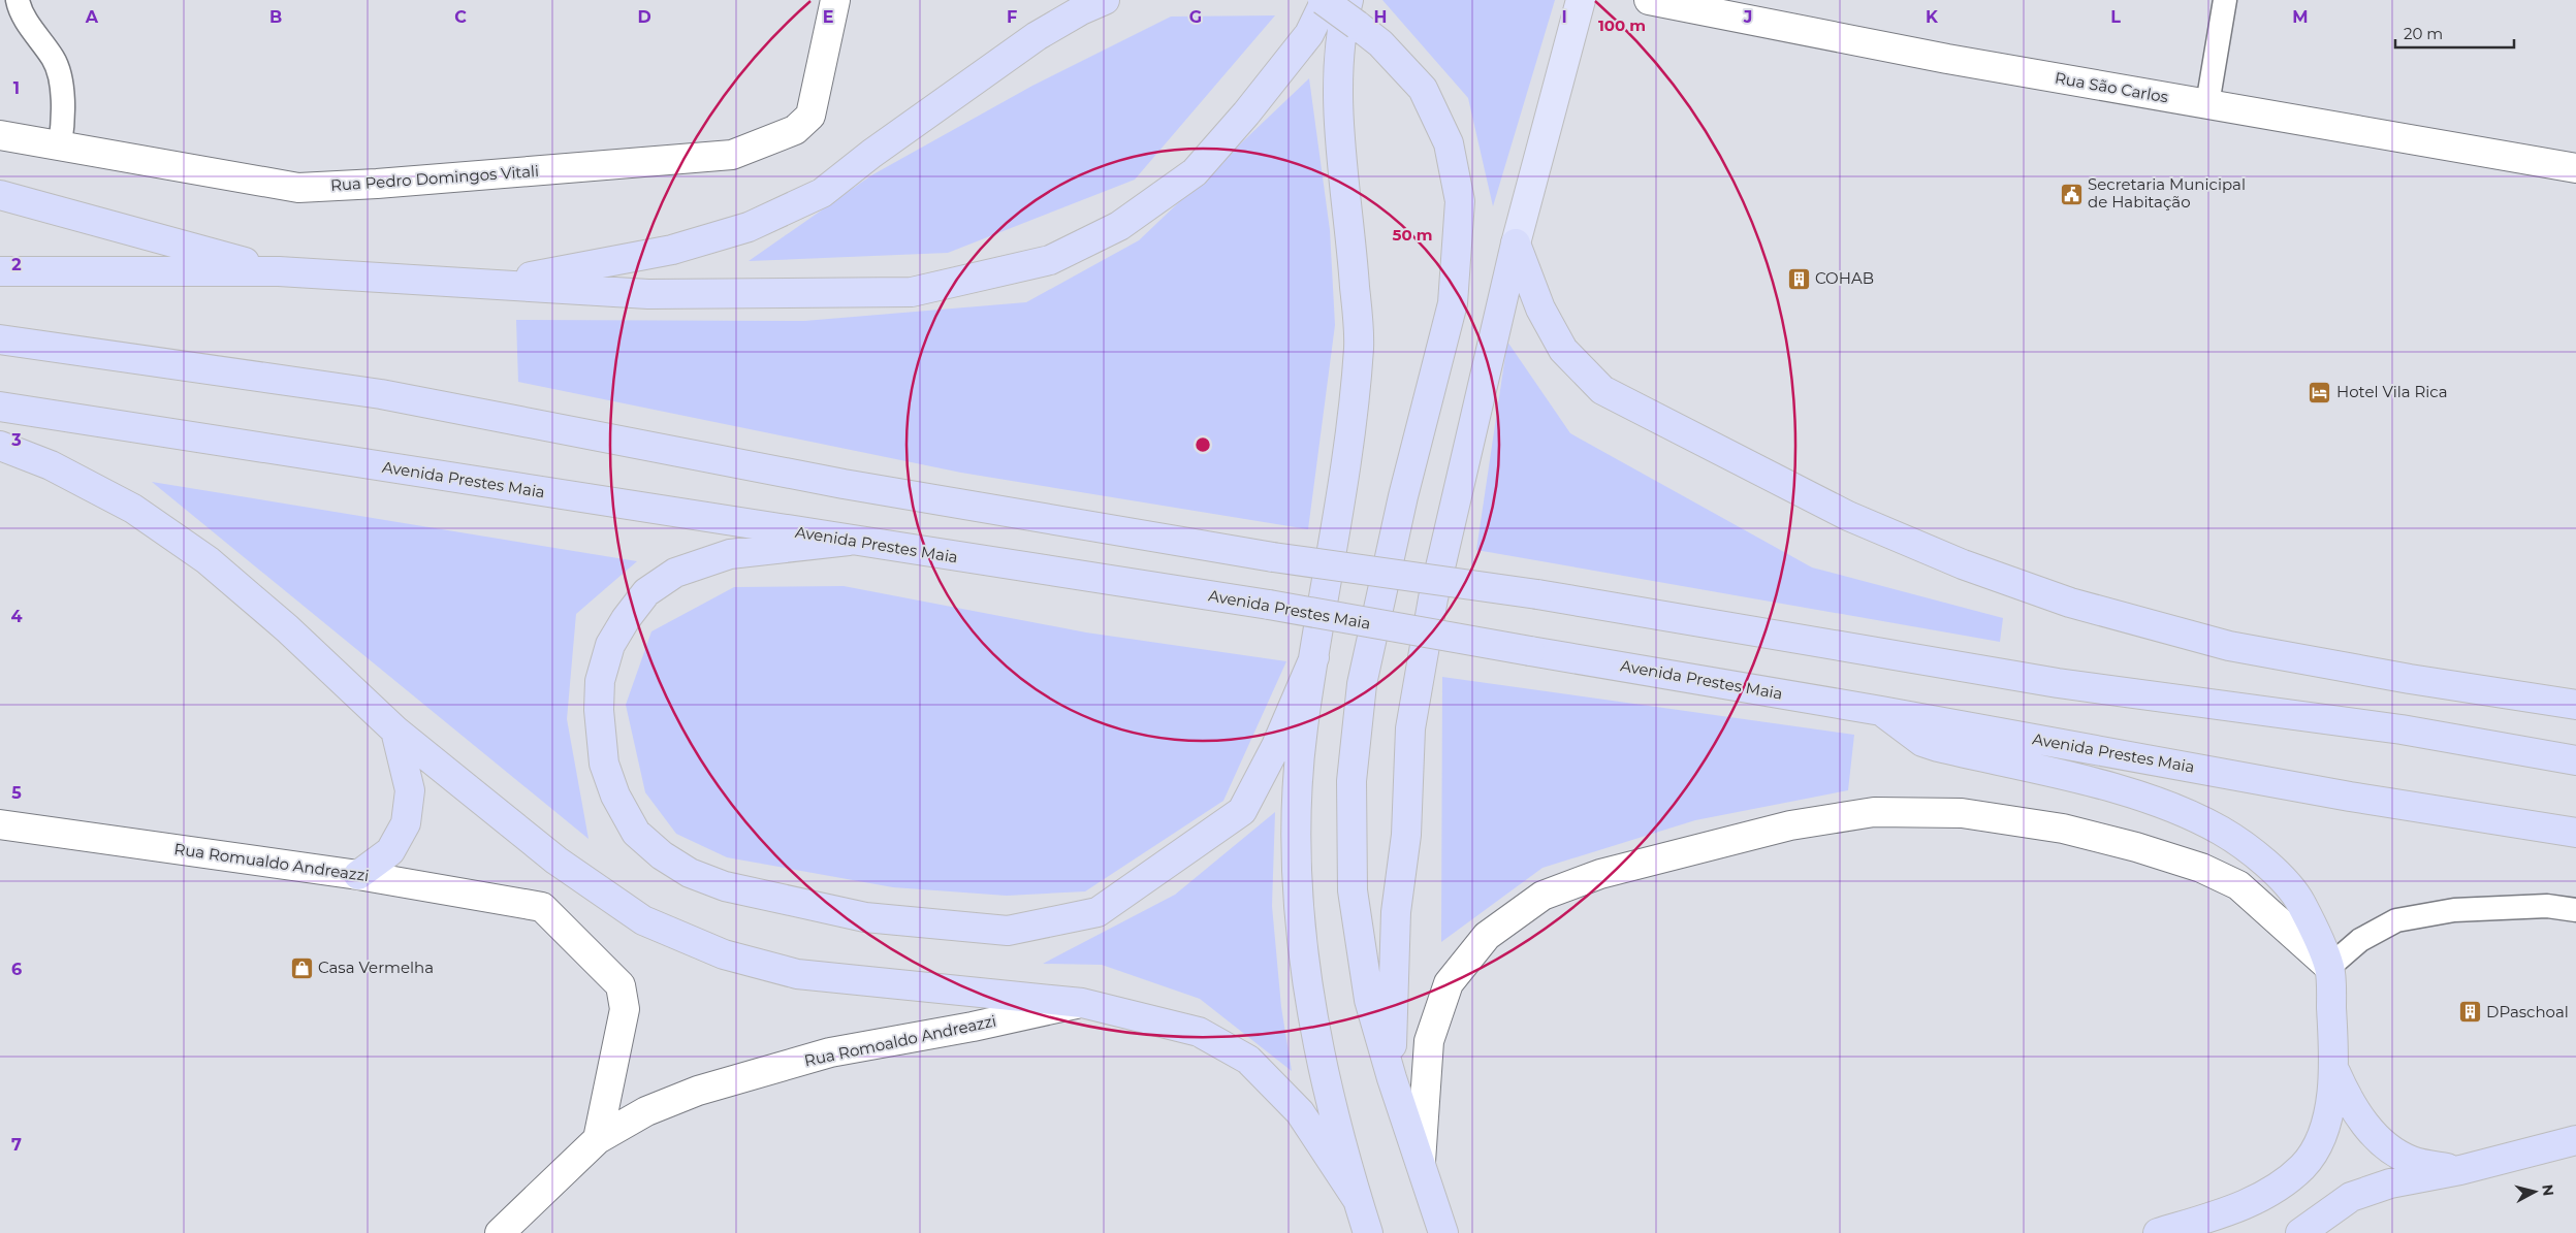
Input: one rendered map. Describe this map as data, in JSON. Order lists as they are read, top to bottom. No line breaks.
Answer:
{"streets":{"highway":["Avenida Prestes Maia"],"street":["Rua São Carlos","Rua Pedro Domingos Vitali","Rua Romualdo Andreazzi","Rua Romoaldo Andreazzi"]},"crossings":[["Rua Romualdo Andreazzi","Rua Romoaldo Andreazzi"]],"places":{"public building":["Secretaria Municipal de Habitação"],"building":["COHAB","DPaschoal"],"hotel":["Hotel Vila Rica"],"shop":["Casa Vermelha"]},"scale_bar":"20 m","north":"right","grid":{"columns":["A","B","C","D","E","F","G","H","I","J","K","L","M"],"rows":["1","2","3","4","5","6","7"]},"rings":["100 m","50 m"]}
